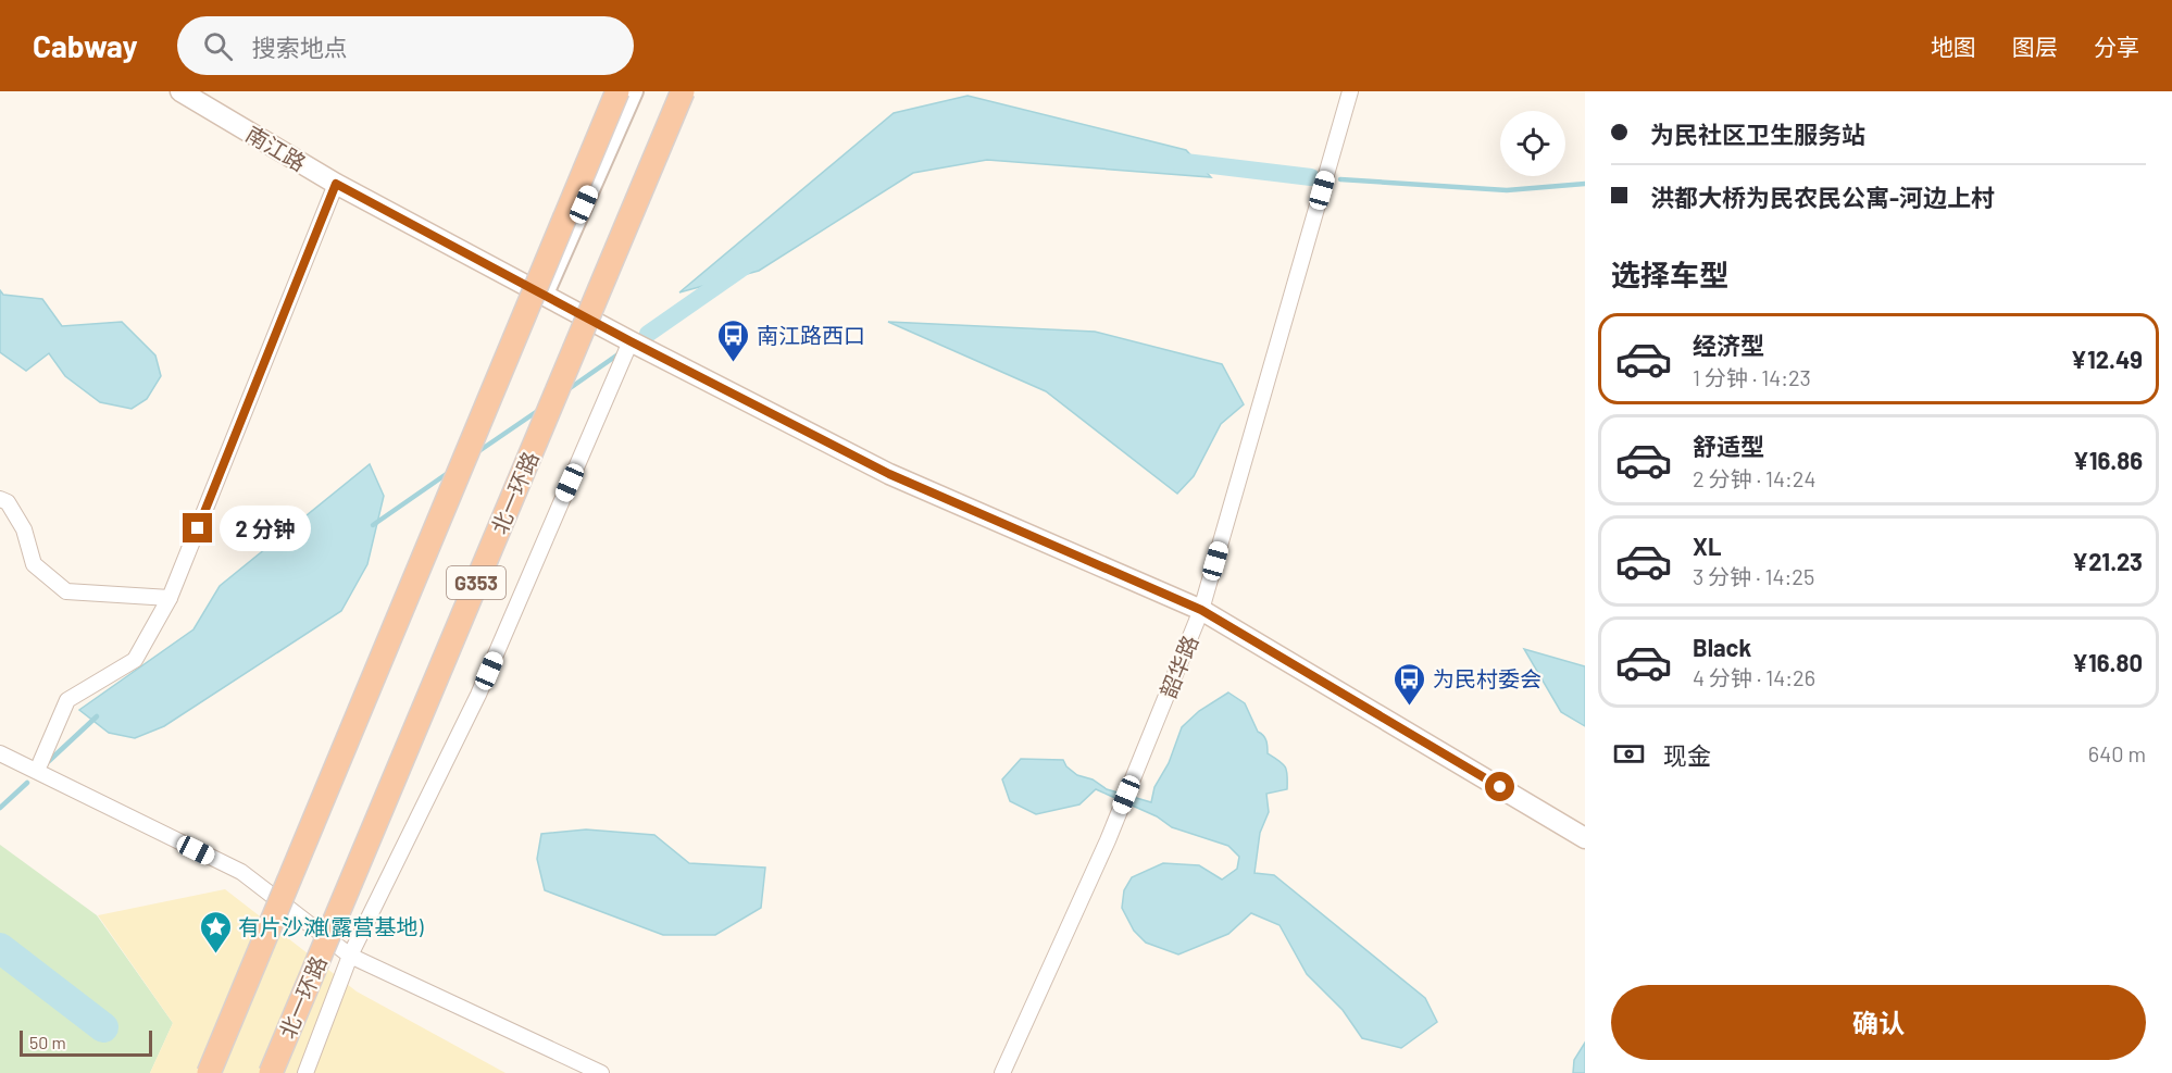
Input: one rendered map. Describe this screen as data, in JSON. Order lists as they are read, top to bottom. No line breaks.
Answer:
{"streets":{"highway":["北一环路","G353"],"main road":["南江路"],"street":["韶华路"]},"crossings":[["南江路","韶华路"]],"places":{"bus stop":["南江路西口","为民村委会"],"place":["有片沙滩(露营基地)"]},"scale_bar":"50 m","page":{"header":"Cabway","search":"搜索地点","nav":["地图","图层","分享"],"banner":["为民社区卫生服务站","洪都大桥为民农民公寓-河边上村"],"heading":"选择车型","list":[{"name":"经济型","note":"1 分钟 · 14:23","value":"¥12.49"},{"name":"舒适型","note":"2 分钟 · 14:24","value":"¥16.86"},{"name":"XL","note":"3 分钟 · 14:25","value":"¥21.23"},{"name":"Black","note":"4 分钟 · 14:26","value":"¥16.80"}],"bubble":"2 分钟","pay":["现金","640 m"],"buttons":"确认","scale":"50 m"}}
